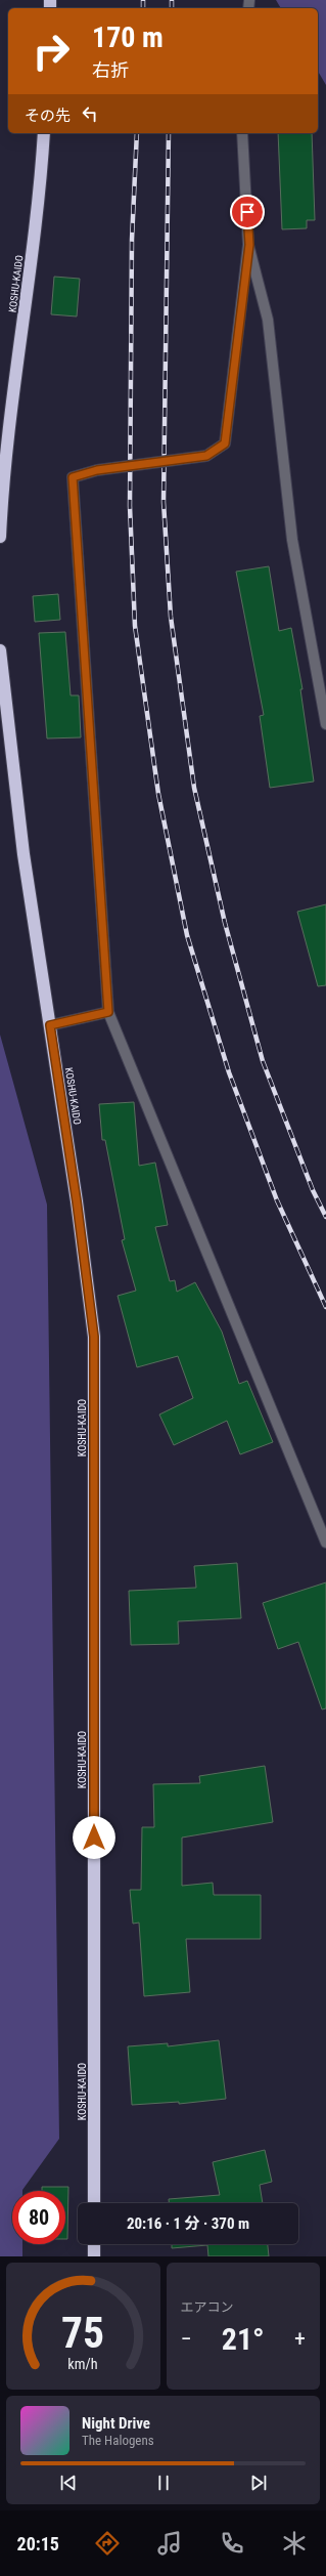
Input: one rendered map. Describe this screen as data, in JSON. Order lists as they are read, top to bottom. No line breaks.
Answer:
{"streets":{"highway":["KOSHU-KAIDO"]},"page":{"turn":["170 m","右折"],"then":"その先","limit":"80","trip":"20:16 · 1 分 · 370 m","tile":"エアコン","heat":["−","21°","+"],"song":["Night Drive","The Halogens"],"tabs":"20:15","gauge":["75","km/h"]}}
